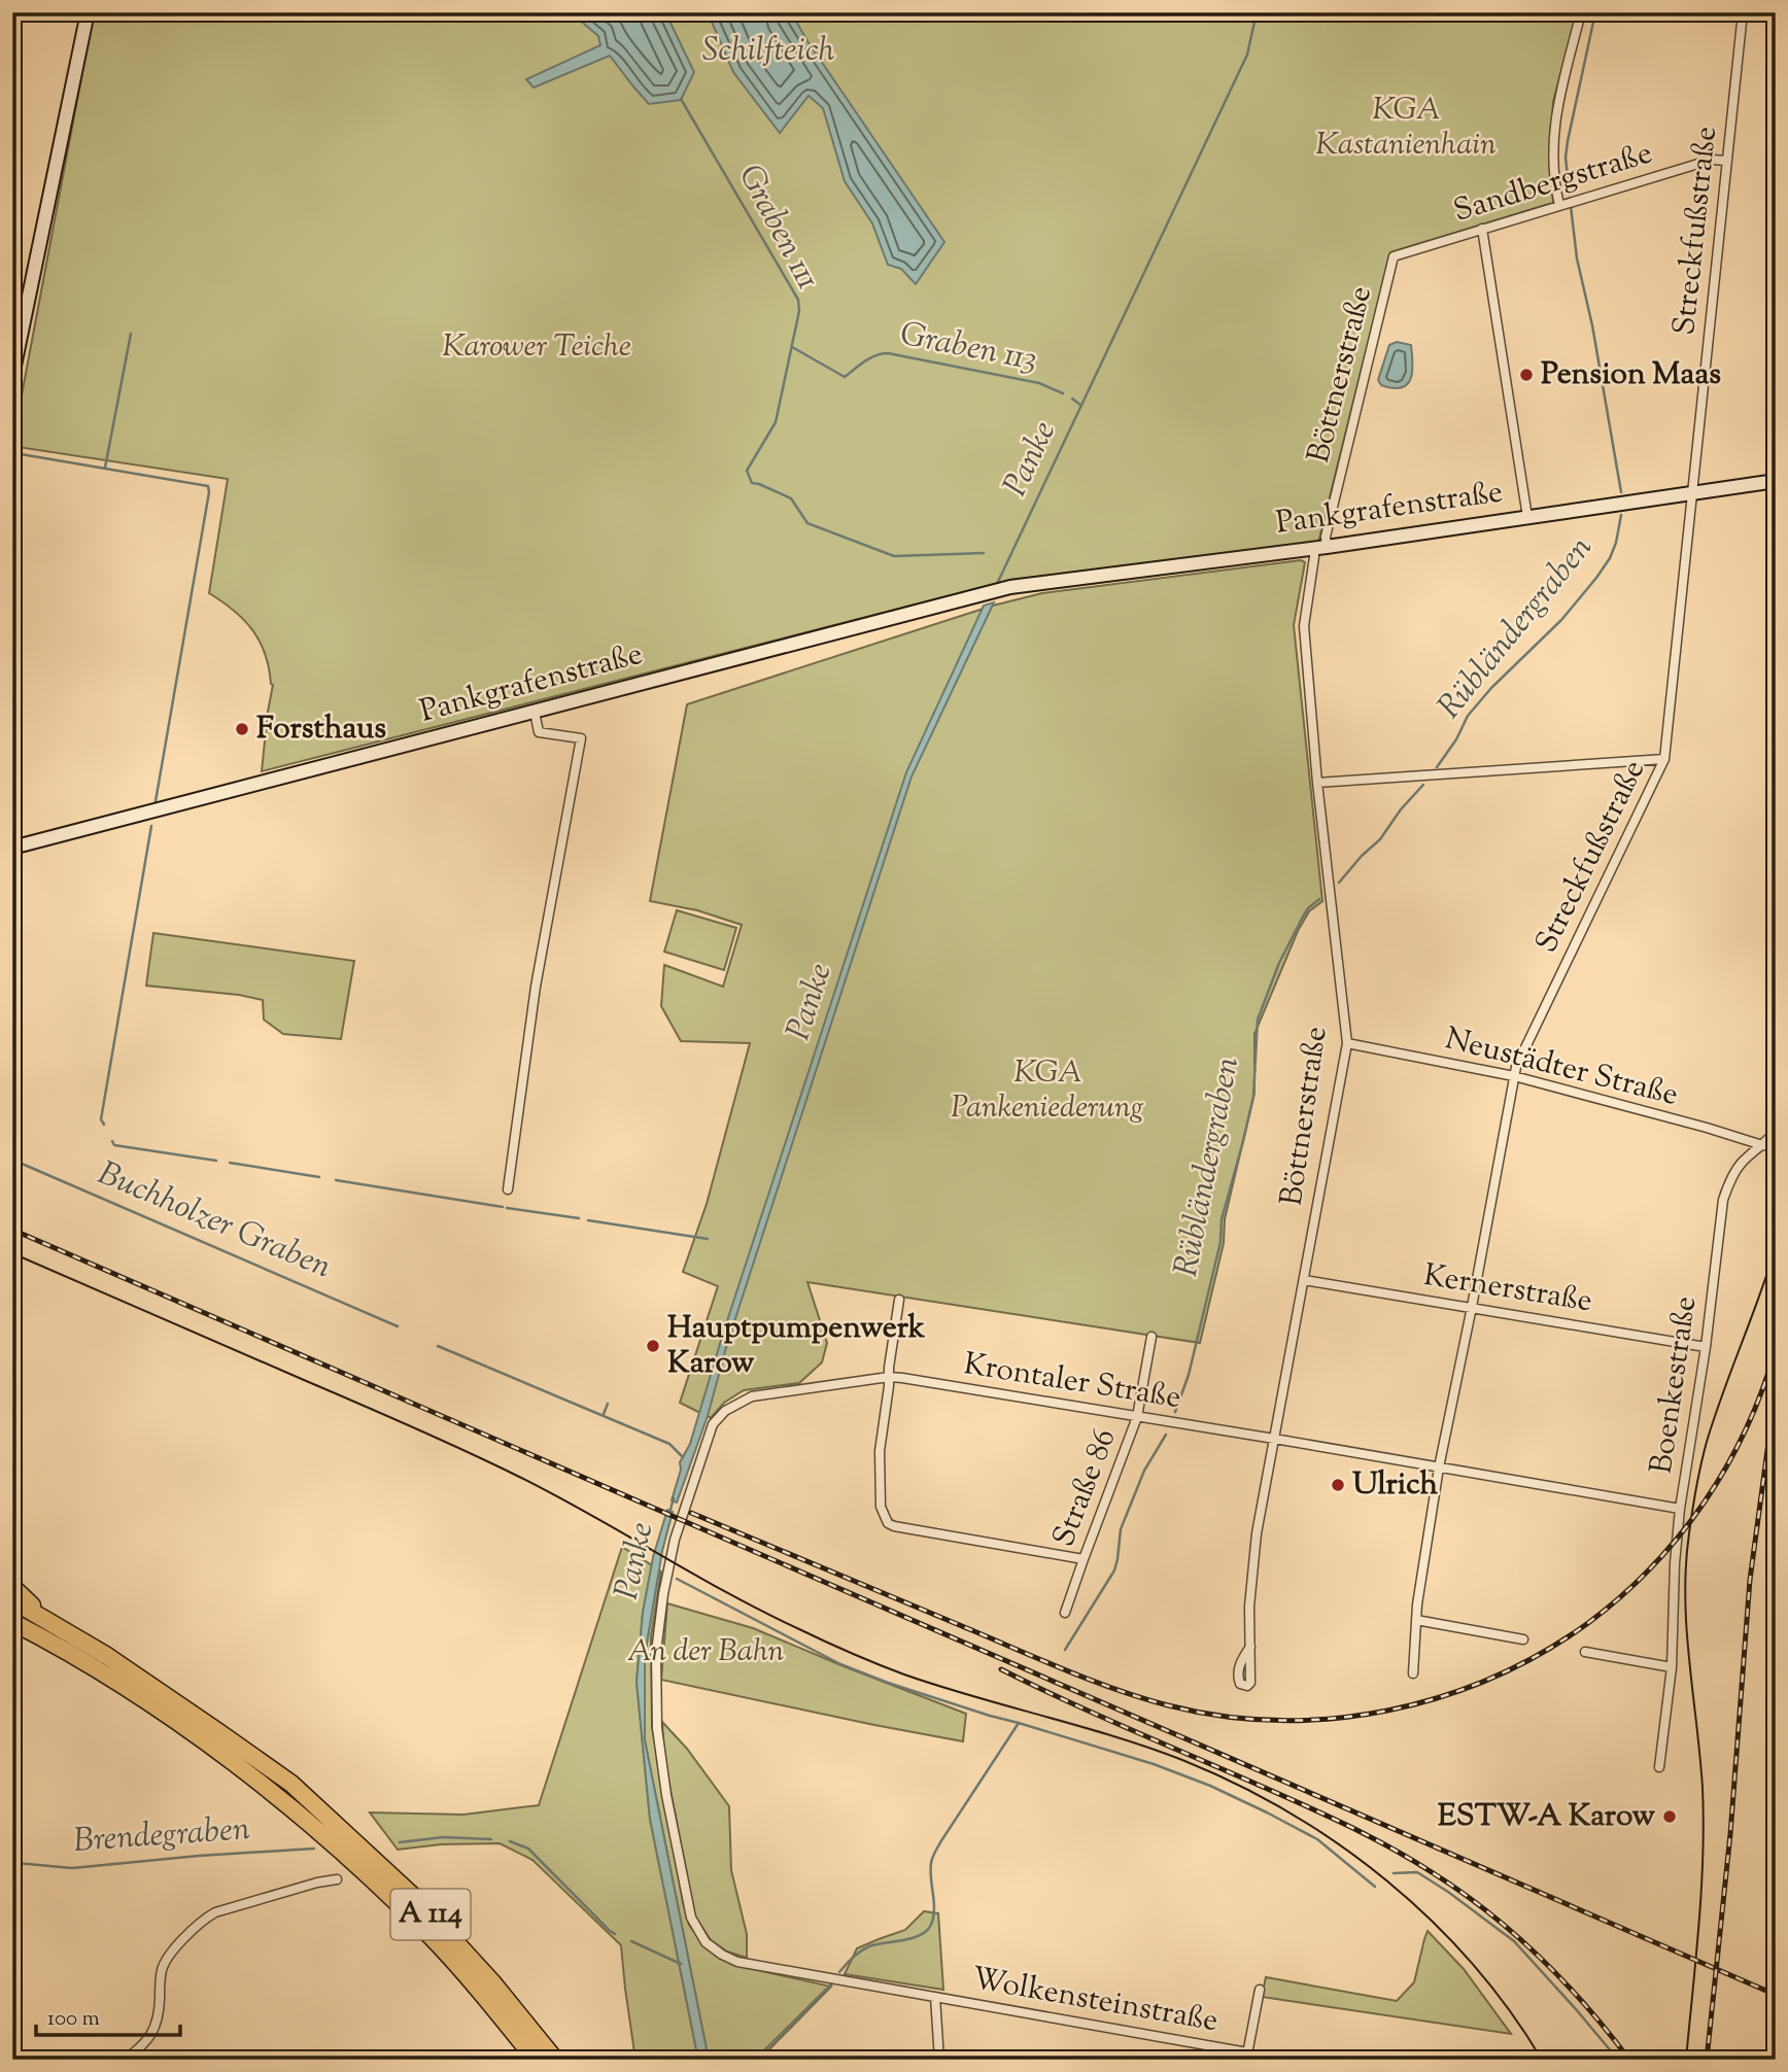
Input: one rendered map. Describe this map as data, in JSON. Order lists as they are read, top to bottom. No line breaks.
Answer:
{"streets":{"highway":["A 114"],"main road":["Pankgrafenstraße"],"street":["Sandbergstraße","Streckfußstraße","Böttnerstraße","Neustädter Straße","Kernerstraße","Krontaler Straße","Boenkestraße","Straße 86","Wolkensteinstraße"]},"crossings":[["Sandbergstraße","Streckfußstraße"],["Sandbergstraße","Böttnerstraße"],["Streckfußstraße","Pankgrafenstraße"],["Streckfußstraße","Neustädter Straße"],["Streckfußstraße","Kernerstraße"],["Streckfußstraße","Krontaler Straße"],["Böttnerstraße","Pankgrafenstraße"],["Böttnerstraße","Neustädter Straße"],["Böttnerstraße","Kernerstraße"],["Böttnerstraße","Krontaler Straße"],["Neustädter Straße","Boenkestraße"],["Kernerstraße","Boenkestraße"],["Krontaler Straße","Boenkestraße"],["Krontaler Straße","Straße 86"],["Krontaler Straße","Wolkensteinstraße"]],"water":["Schilfteich","Graben 111","Graben 113","Panke","Rübländergraben","Buchholzer Graben","Brendegraben"],"parks":["KGA Kastanienhain","Karower Teiche","KGA Pankeniederung","An der Bahn"],"places":["Pension Maas","Forsthaus","Hauptpumpenwerk Karow","Ulrich","ESTW-A Karow"],"scale_bar":"100 m"}
